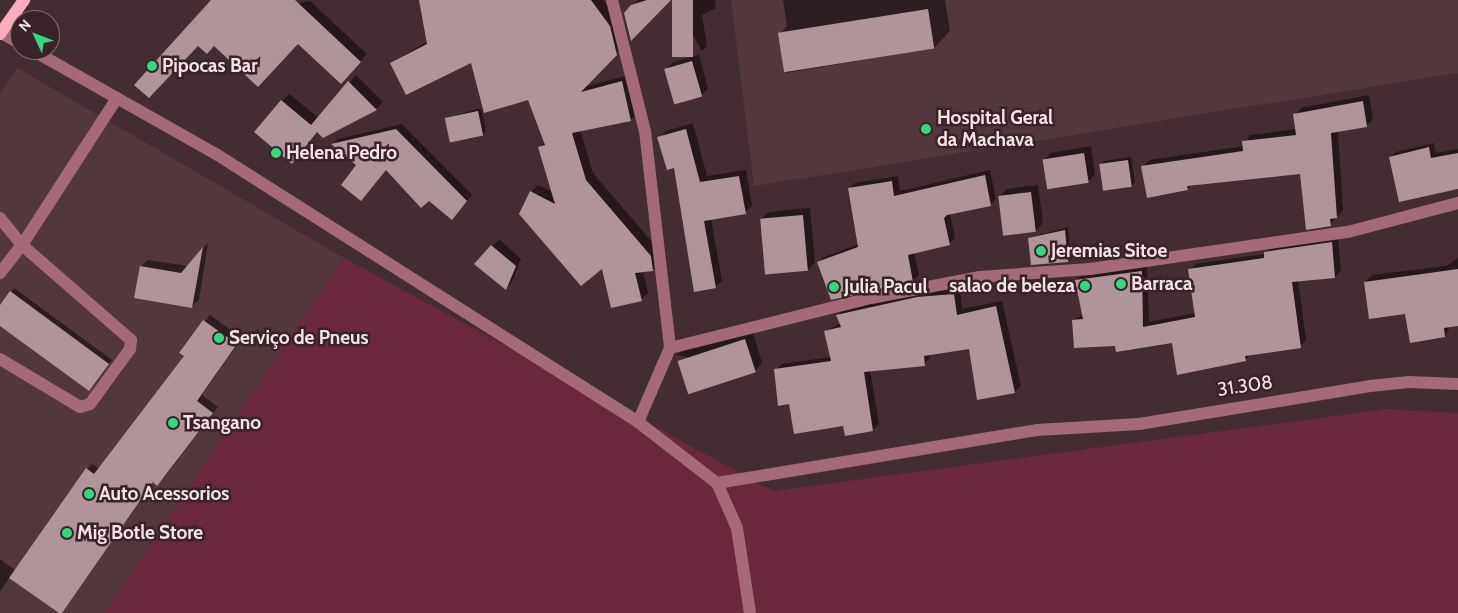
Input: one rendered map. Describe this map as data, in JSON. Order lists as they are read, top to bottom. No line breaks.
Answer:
{"streets":{"street":["31.308"]},"places":["Pipocas Bar","Hospital Geral da Machava","Helena Pedro","Jeremias Sitoe","Barraca","salao de beleza","Julia Pacul","Serviço de Pneus","Tsangano","Auto Acessorios","Mig Botle Store"],"north":"top left"}
